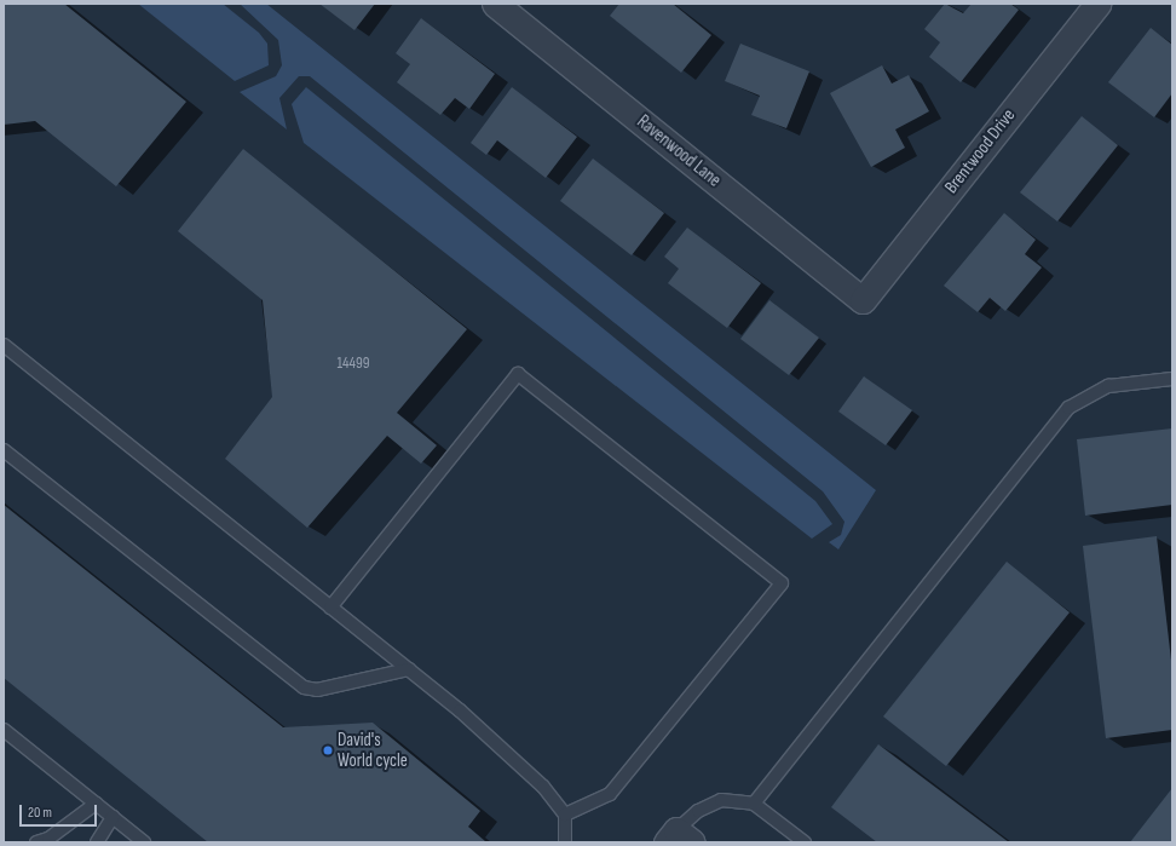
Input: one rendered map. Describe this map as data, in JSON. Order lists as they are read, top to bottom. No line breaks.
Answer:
{"streets":{"street":["Ravenwood Lane","Brentwood Drive"]},"crossings":[["Ravenwood Lane","Brentwood Drive"]],"places":["David's World cycle"],"house_numbers":["14499"],"scale_bar":"20 m"}
